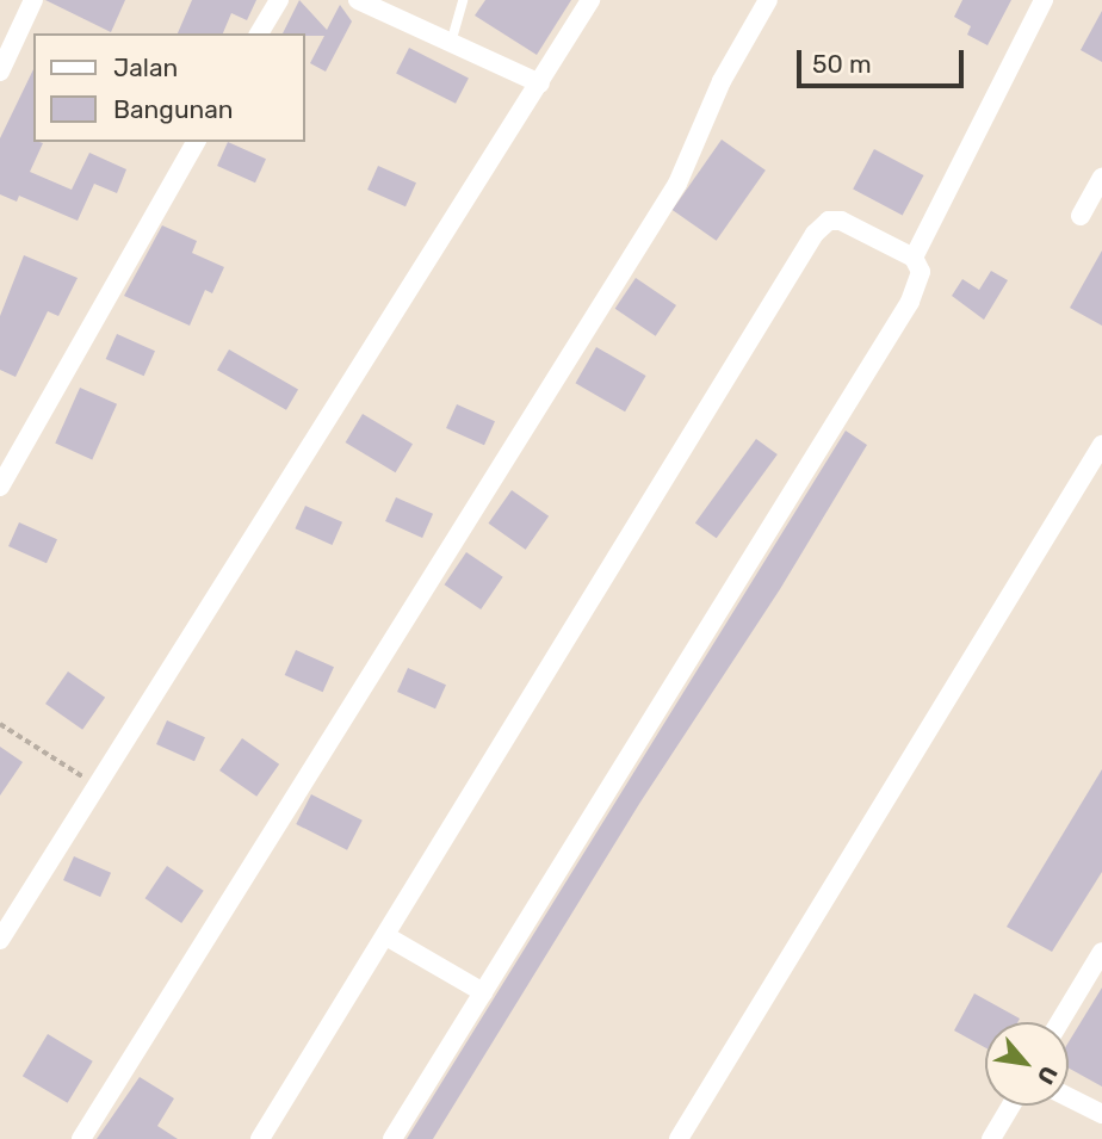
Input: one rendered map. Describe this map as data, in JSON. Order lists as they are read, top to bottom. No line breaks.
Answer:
{"legend":["Jalan","Bangunan"],"scale_bar":"50 m","north":"bottom right"}
